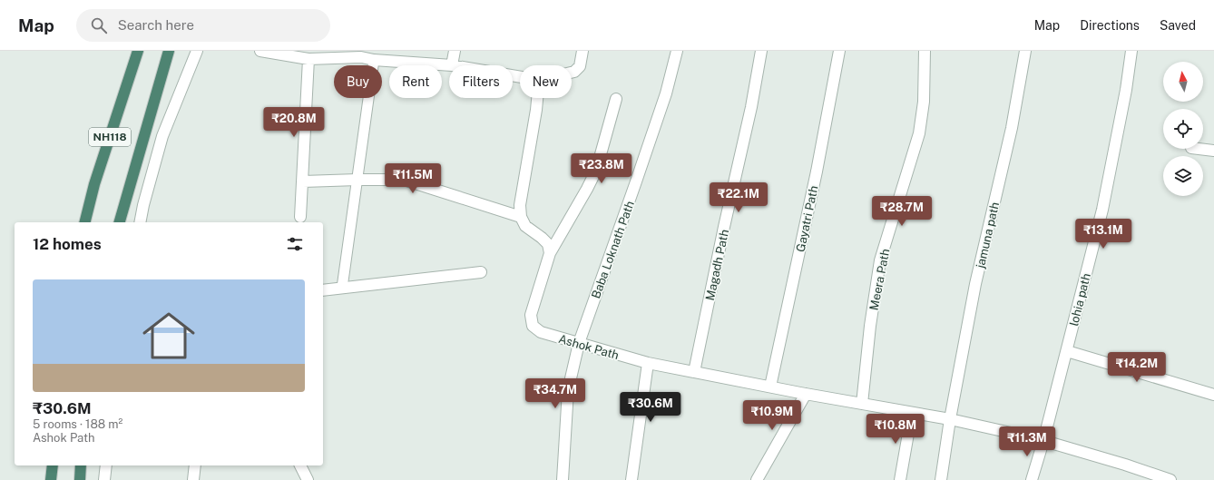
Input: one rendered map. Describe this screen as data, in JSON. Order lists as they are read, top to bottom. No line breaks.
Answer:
{"streets":{"highway":["NH118"],"street":["Gayatri Path","jamuna path","Baba Loknath Path","Magadh Path","Meera Path","lohia path","Ashok Path"]},"crossings":[["Gayatri Path","Ashok Path"],["jamuna path","Ashok Path"],["Baba Loknath Path","Ashok Path"],["Magadh Path","Ashok Path"],["Meera Path","Ashok Path"],["lohia path","Ashok Path"]],"north":"top","page":{"header":"Map","search":"Search here","nav":["Map","Directions","Saved"],"chip":["Buy","Rent","Filters","New"],"price":["₹20.8M","₹23.8M","₹11.5M","₹22.1M","₹28.7M","₹13.1M","₹14.2M","₹34.7M","₹30.6M","₹10.9M","₹10.8M","₹11.3M"],"heading":"12 homes","list":[{"name":"₹30.6M","note":"5 rooms · 188 m² · Ashok Path"}]}}
